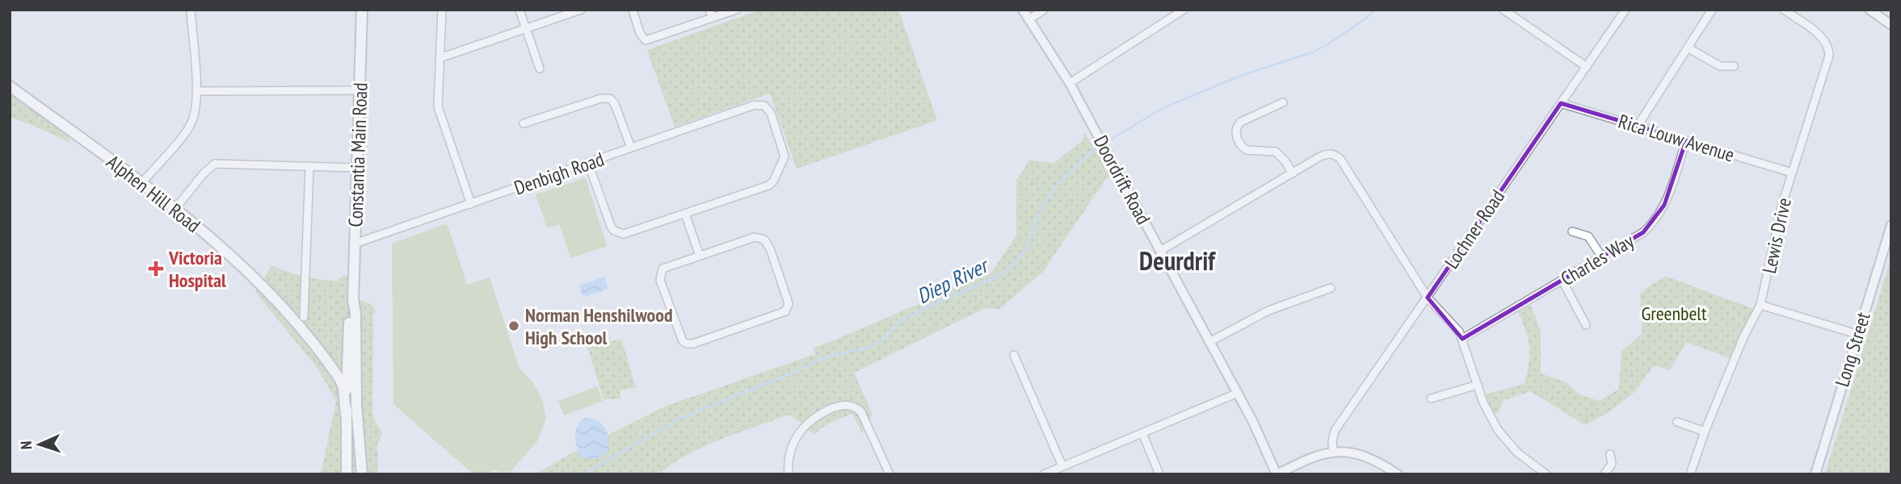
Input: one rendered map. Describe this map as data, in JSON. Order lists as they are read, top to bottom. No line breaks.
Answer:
{"streets":{"main road":["Constantia Main Road","Alphen Hill Road"],"street":["Rica Louw Avenue","Denbigh Road","Doordrift Road","Lochner Road","Lewis Drive","Charles Way","Long Street"]},"crossings":[["Rica Louw Avenue","Lochner Road"],["Rica Louw Avenue","Lewis Drive"],["Rica Louw Avenue","Charles Way"],["Constantia Main Road","Denbigh Road"],["Constantia Main Road","Alphen Hill Road"]],"districts":["Deurdrif"],"water":["Diep River"],"parks":["Greenbelt"],"places":{"health":["Victoria Hospital"],"other":["Norman Henshilwood High School"]},"north":"left"}
